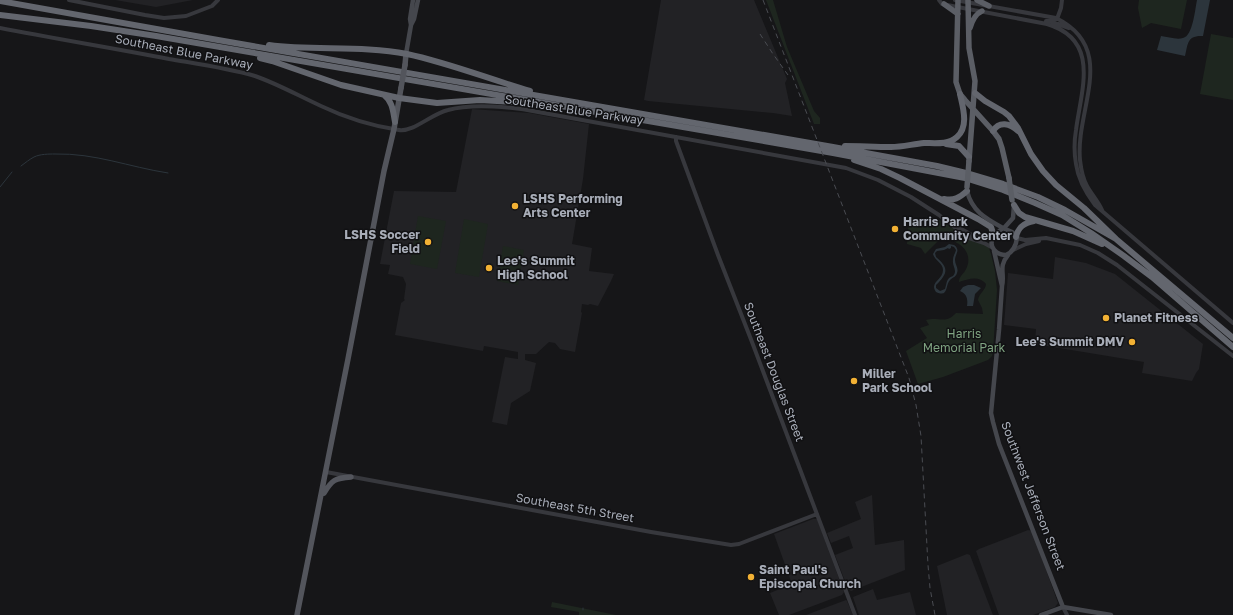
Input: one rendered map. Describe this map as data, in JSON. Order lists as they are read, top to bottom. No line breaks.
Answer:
{"streets":{"main road":["Southwest Jefferson Street"],"street":["Southeast Blue Parkway","Southeast Douglas Street","Southeast 5th Street"]},"crossings":[["Southeast Blue Parkway","Southeast Douglas Street"],["Southeast Douglas Street","Southeast 5th Street"]],"parks":["Harris Memorial Park"],"places":["LSHS Performing Arts Center","Harris Park Community Center","LSHS Soccer Field","Lee's Summit High School","Planet Fitness","Lee's Summit DMV","Miller Park School","Saint Paul's Episcopal Church"]}
